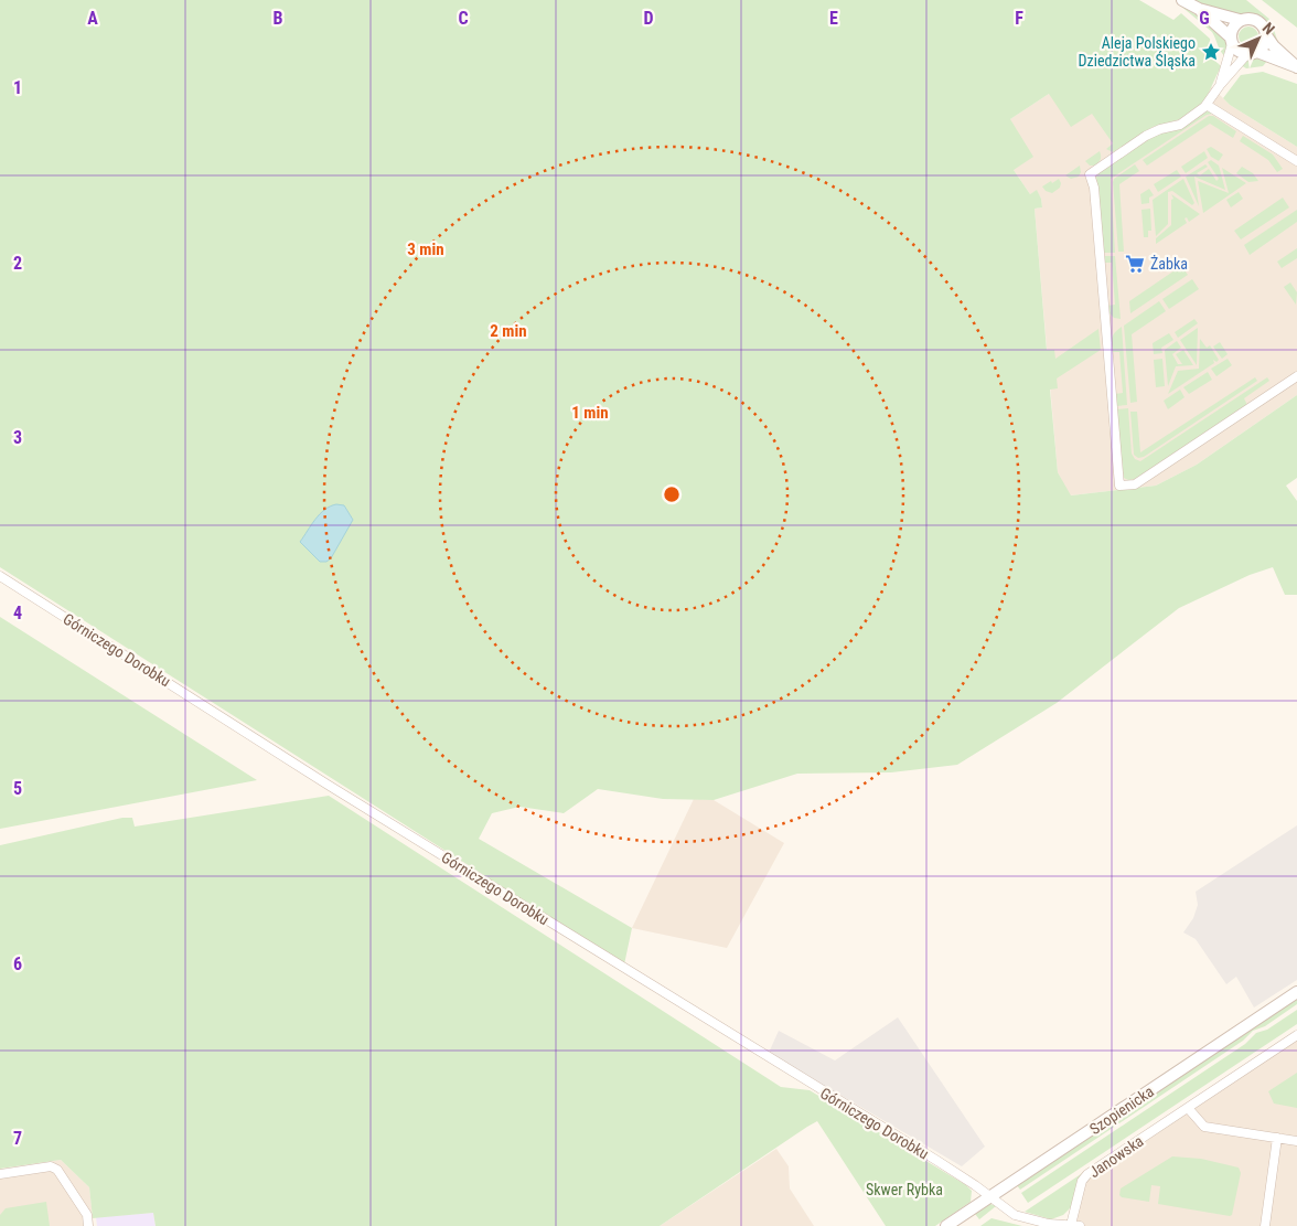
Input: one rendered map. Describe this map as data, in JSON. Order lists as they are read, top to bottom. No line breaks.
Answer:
{"streets":{"street":["Górniczego Dorobku","Szopienicka","Janowska"]},"crossings":[["Górniczego Dorobku","Szopienicka"],["Górniczego Dorobku","Janowska"]],"parks":["Skwer Rybka"],"places":{"place":["Aleja Polskiego Dziedzictwa Śląska"],"supermarket":["Żabka"]},"north":"top right","grid":{"columns":["A","B","C","D","E","F","G"],"rows":["1","2","3","4","5","6","7"]},"rings":["3 min","2 min","1 min"]}
